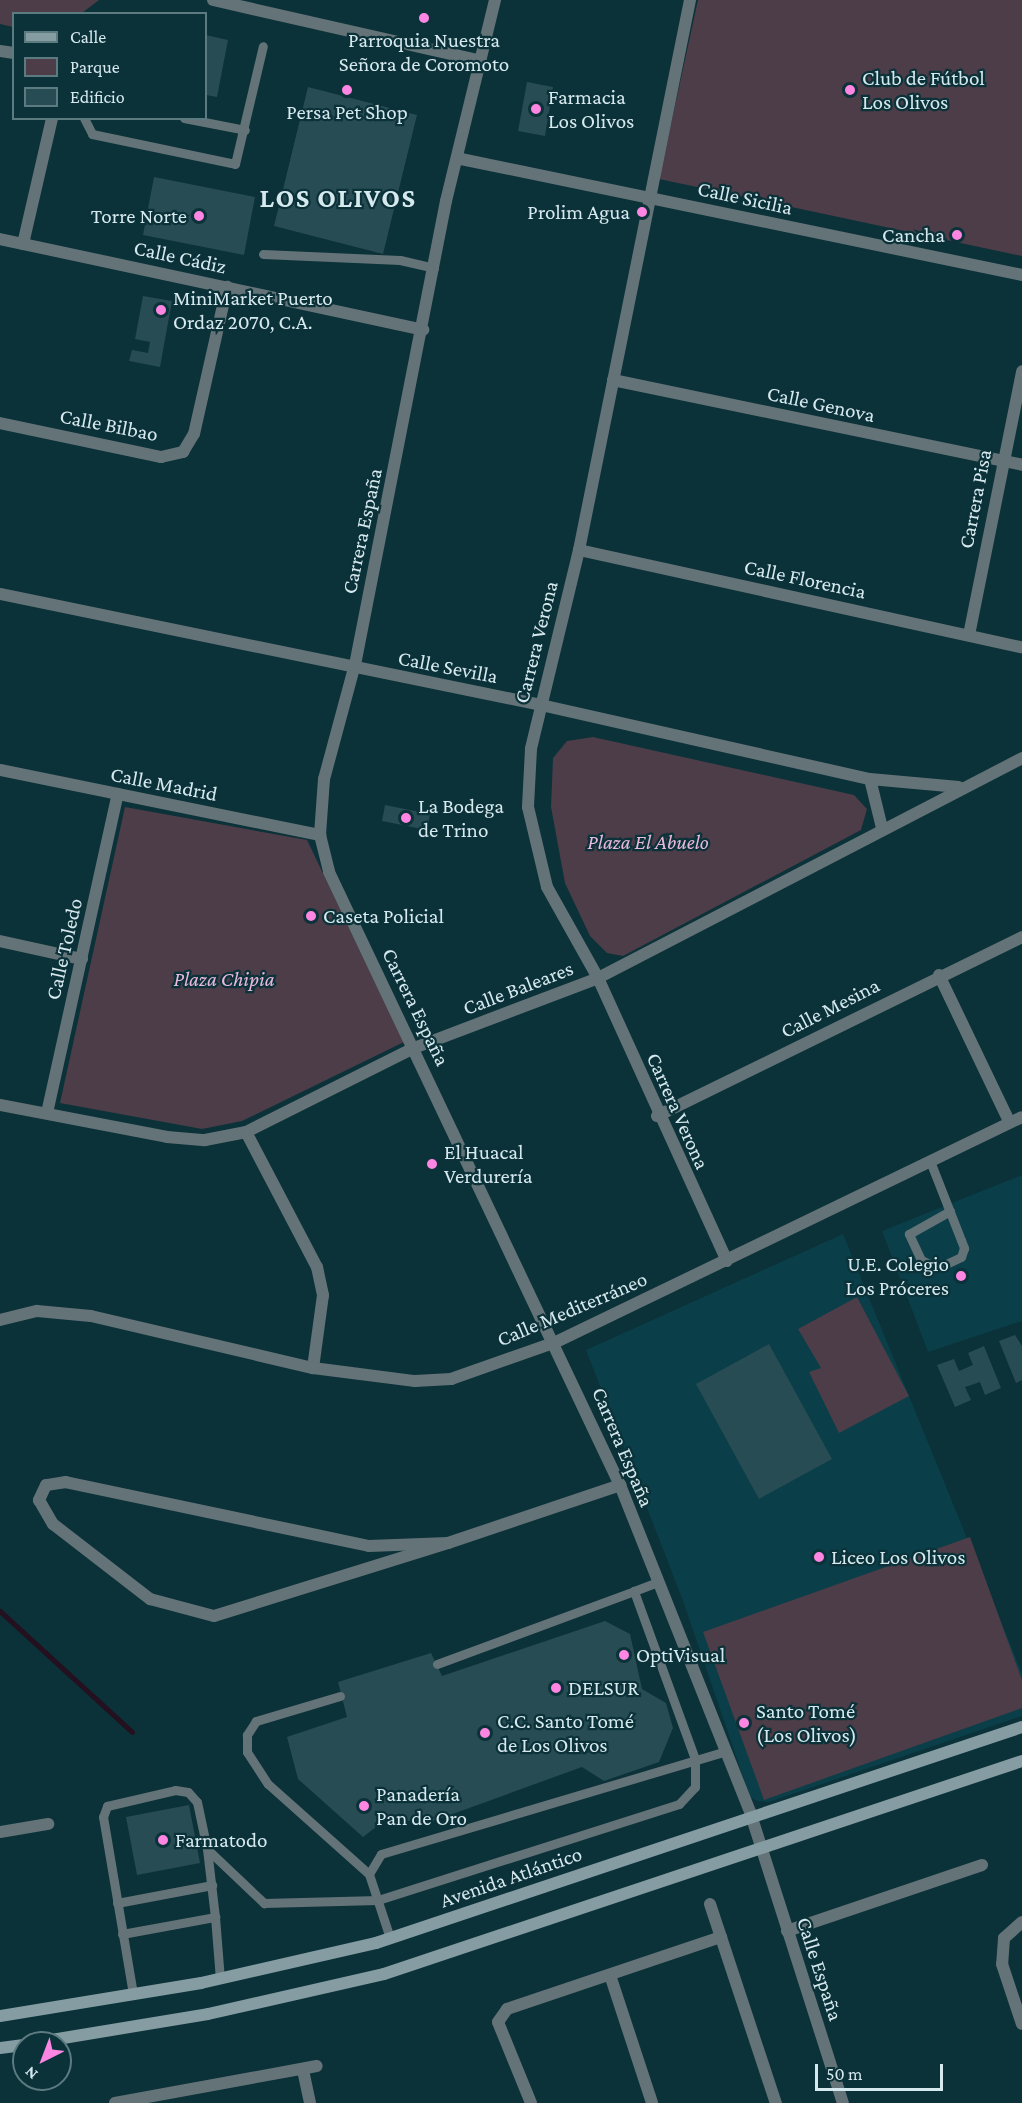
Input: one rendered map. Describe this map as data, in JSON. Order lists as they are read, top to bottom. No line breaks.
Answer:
{"streets":{"main road":["Avenida Atlántico"],"street":["Calle Sicilia","Calle Cádiz","Calle Genova","Calle Bilbao","Carrera Pisa","Carrera España","Calle Florencia","Carrera Verona","Calle Sevilla","Calle Madrid","Calle Toledo","Calle Baleares","Calle Mesina","Calle Mediterráneo","Calle España"]},"crossings":[["Calle Sicilia","Carrera España"],["Calle Sicilia","Carrera Verona"],["Calle Cádiz","Calle Bilbao"],["Calle Cádiz","Carrera España"],["Calle Genova","Carrera Pisa"],["Calle Genova","Carrera Verona"],["Carrera Pisa","Calle Florencia"],["Carrera España","Calle Sevilla"],["Carrera España","Calle Madrid"],["Carrera España","Calle Baleares"],["Carrera España","Calle Mediterráneo"],["Carrera España","Avenida Atlántico"],["Carrera España","Calle España"],["Calle Florencia","Carrera Verona"],["Carrera Verona","Calle Sevilla"],["Carrera Verona","Calle Baleares"],["Carrera Verona","Calle Mesina"],["Carrera Verona","Calle Mediterráneo"],["Calle Sevilla","Calle Baleares"],["Calle Madrid","Calle Toledo"],["Calle Toledo","Calle Baleares"]],"districts":["LOS OLIVOS"],"parks":["Plaza El Abuelo","Plaza Chipia"],"places":["Parroquia Nuestra Señora de Coromoto","Persa Pet Shop","Club de Fútbol Los Olivos","Farmacia Los Olivos","Prolim Agua","Torre Norte","Cancha","MiniMarket Puerto Ordaz 2070, C.A.","La Bodega de Trino","Caseta Policial","El Huacal Verdurería","U.E. Colegio Los Próceres","Liceo Los Olivos","OptiVisual","DELSUR","Santo Tomé (Los Olivos)","C.C. Santo Tomé de Los Olivos","Panadería Pan de Oro","Farmatodo"],"legend":["Calle","Parque","Edificio"],"scale_bar":"50 m","north":"bottom left"}
